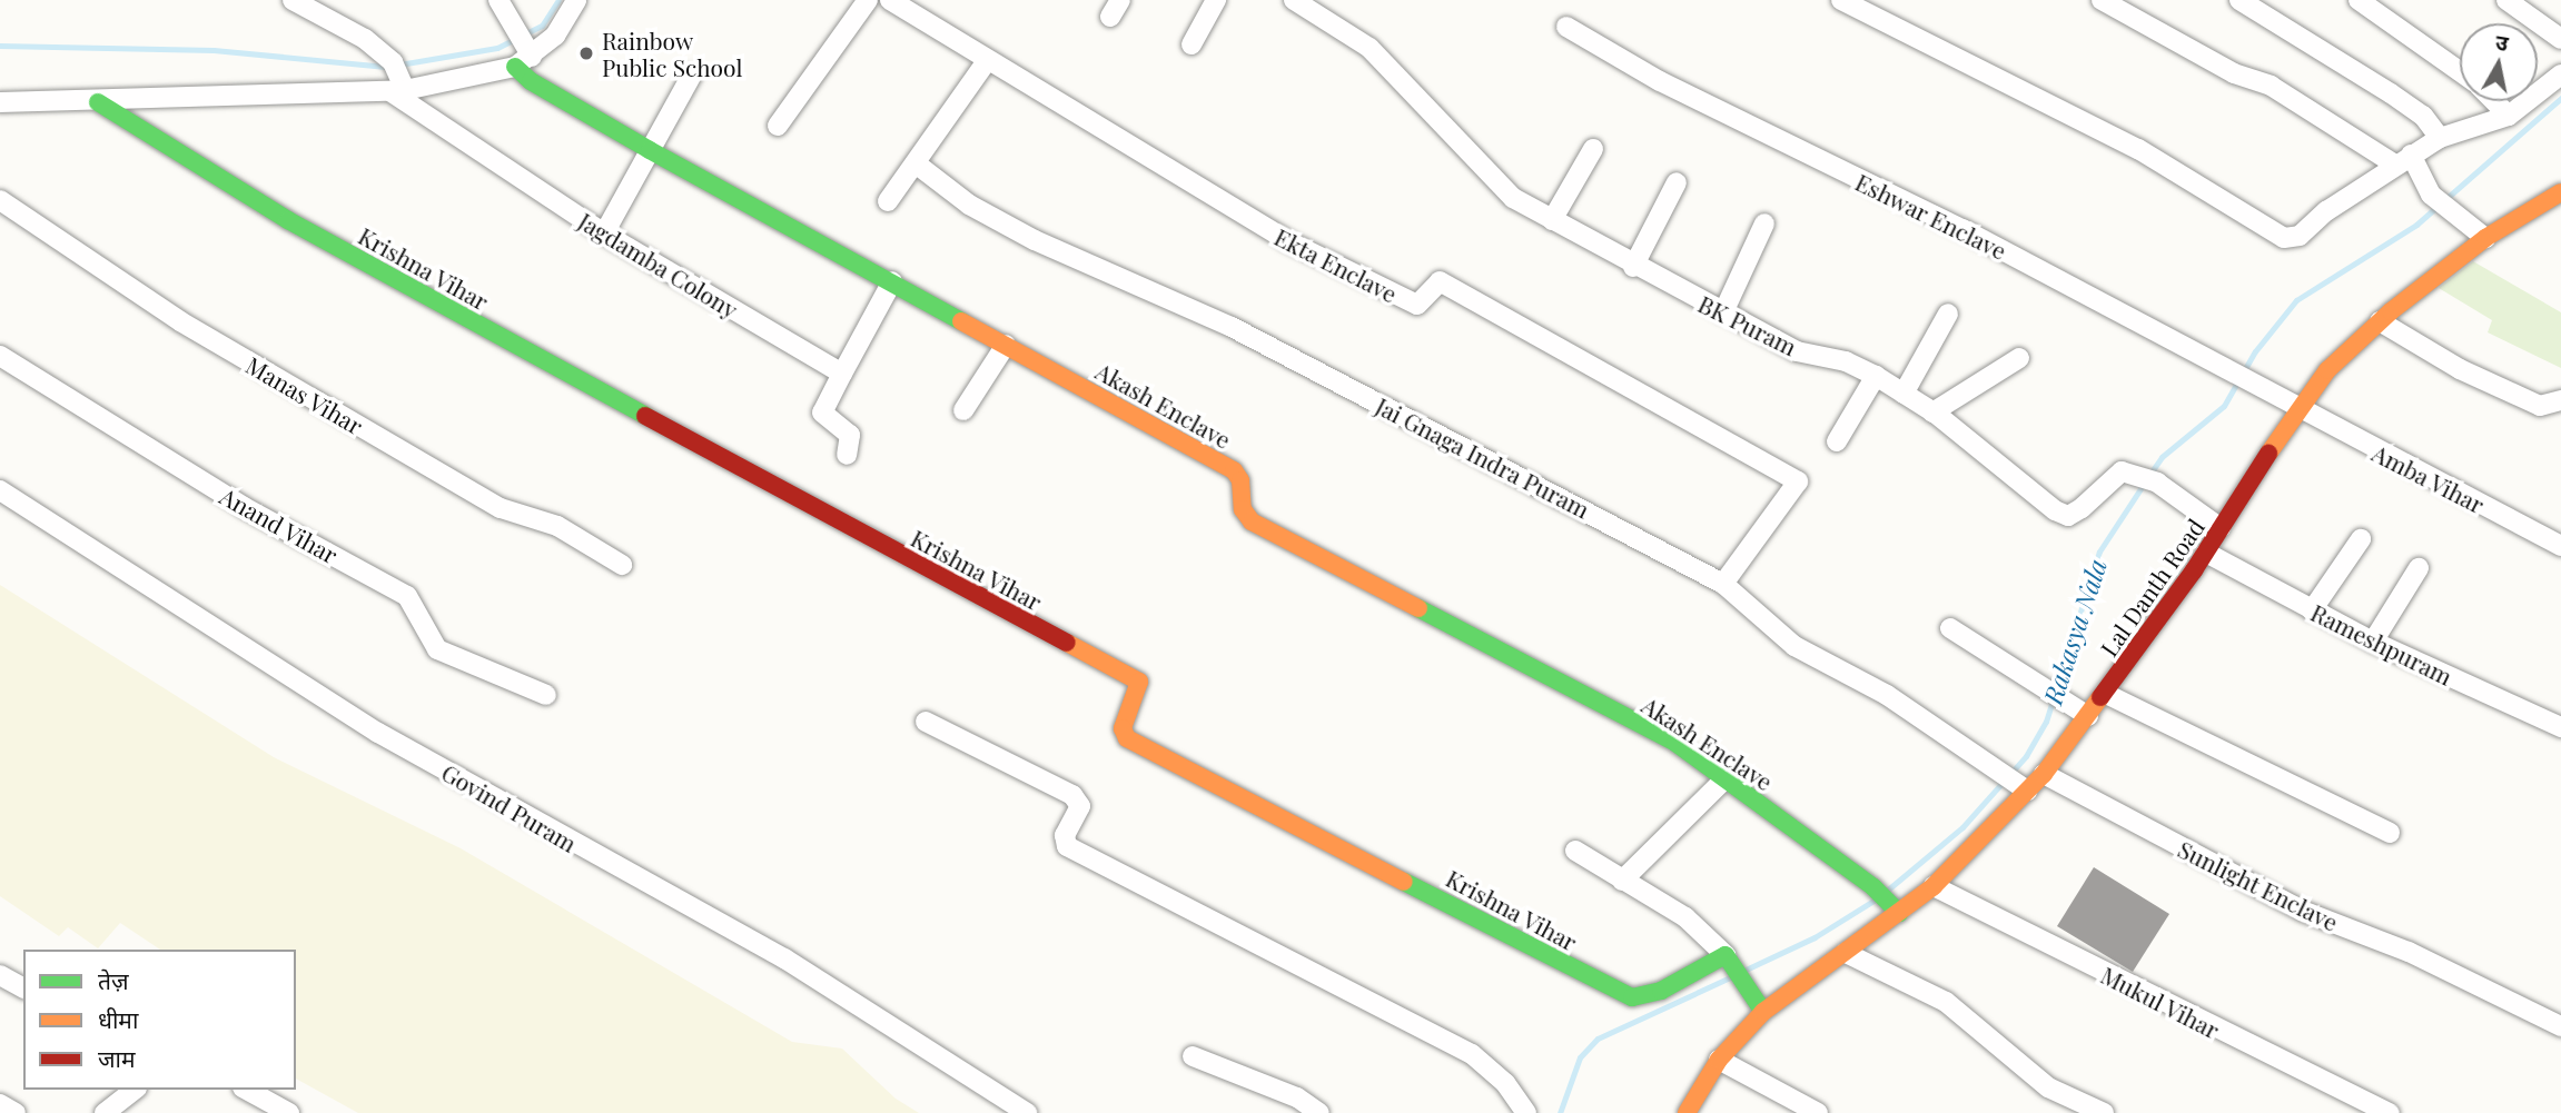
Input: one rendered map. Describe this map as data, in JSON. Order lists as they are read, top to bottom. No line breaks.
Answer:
{"streets":{"street":["Eshwar Enclave","Jagdamba Colony","Ekta Enclave","Krishna Vihar","BK Puram","Manas Vihar","Akash Enclave","Jai Gnaga Indra Puram","Amba Vihar","Anand Vihar","Lal Danth Road","Rameshpuram","Govind Puram","Sunlight Enclave","Mukul Vihar"]},"crossings":[["Eshwar Enclave","Amba Vihar"],["Eshwar Enclave","Lal Danth Road"],["Ekta Enclave","Jai Gnaga Indra Puram"],["BK Puram","Lal Danth Road"],["Akash Enclave","Lal Danth Road"],["Jai Gnaga Indra Puram","Lal Danth Road"],["Amba Vihar","Lal Danth Road"],["Lal Danth Road","Rameshpuram"],["Lal Danth Road","Sunlight Enclave"],["Lal Danth Road","Mukul Vihar"]],"water":["Rakasya Nala"],"places":["Rainbow Public School"],"legend":["तेज़","धीमा","जाम"],"north":"top"}
